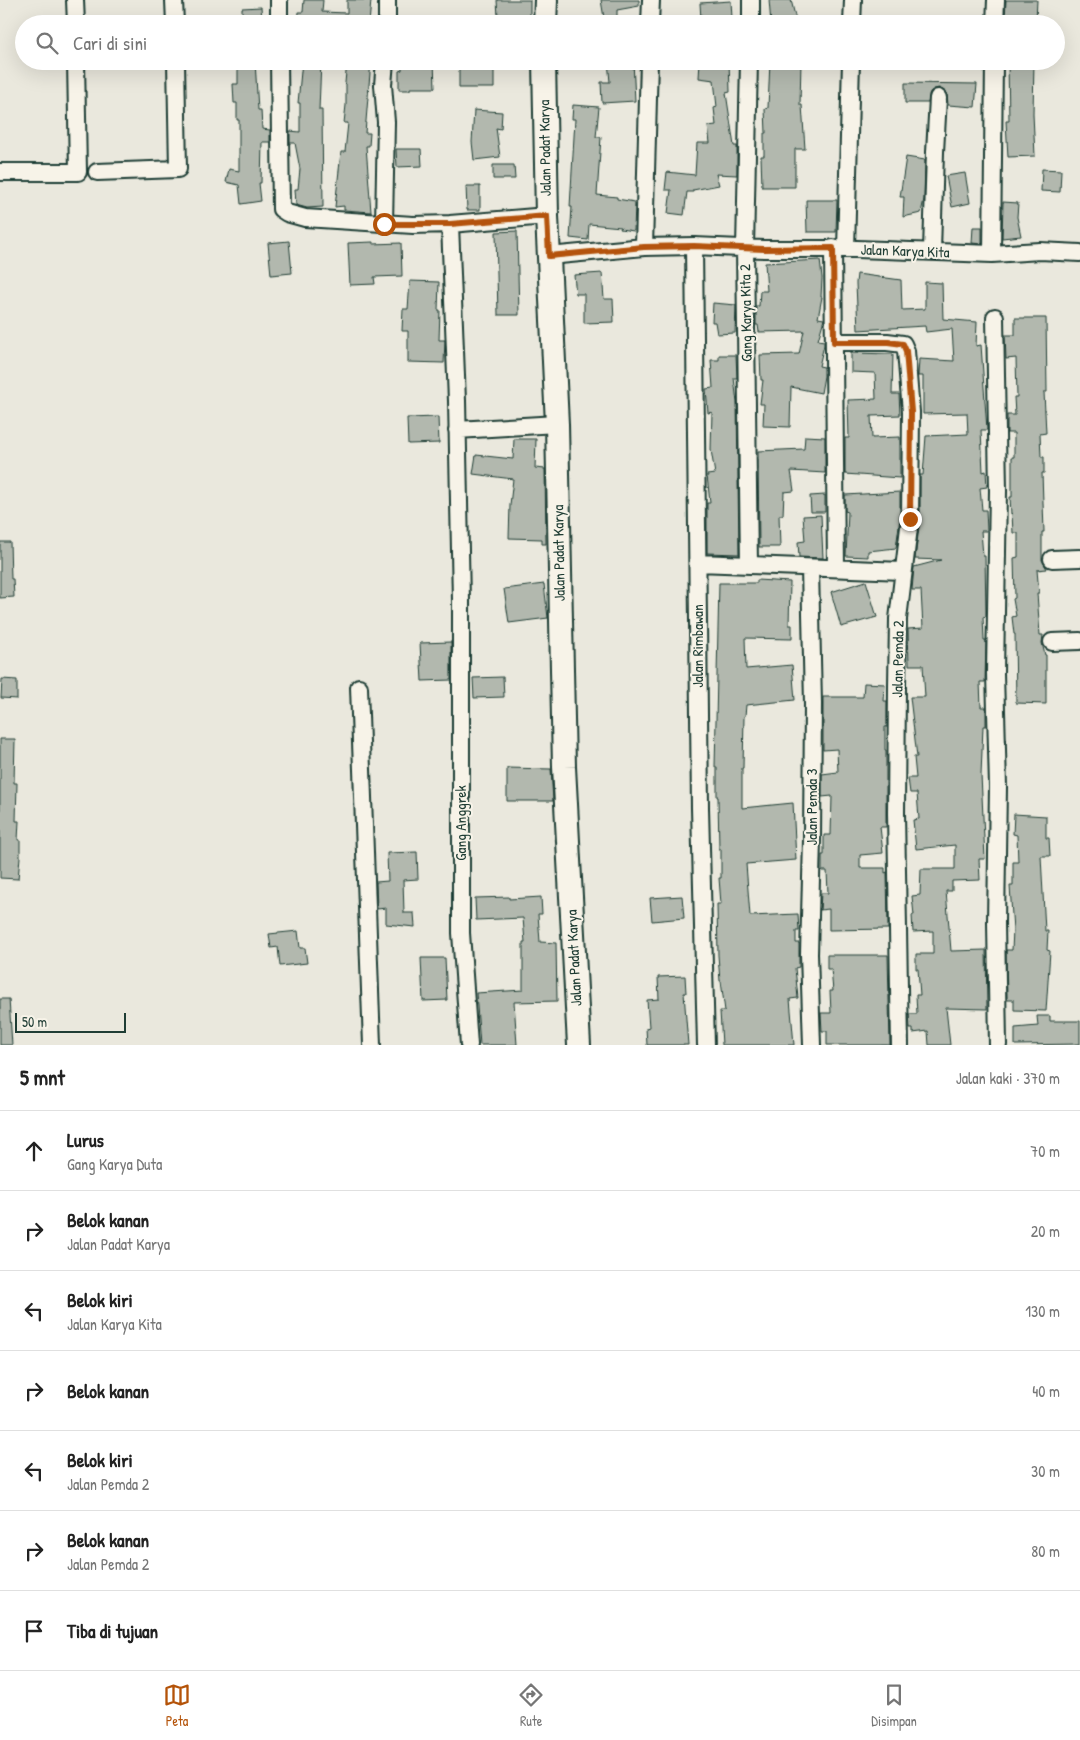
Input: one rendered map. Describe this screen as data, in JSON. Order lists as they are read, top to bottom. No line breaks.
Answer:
{"streets":{"street":["Jalan Padat Karya","Jalan Karya Kita","Gang Karya Kita 2","Jalan Rimbawan","Jalan Pemda 2","Jalan Pemda 3","Gang Anggrek"]},"crossings":[["Jalan Padat Karya","Jalan Karya Kita"],["Jalan Karya Kita","Gang Karya Kita 2"],["Jalan Karya Kita","Jalan Rimbawan"]],"scale_bar":"50 m","page":{"search":"Cari di sini","scale":"50 m","heading":["5 mnt","Jalan kaki · 370 m"],"list":[["Lurus","Gang Karya Duta","70 m"],["Belok kanan","Jalan Padat Karya","20 m"],["Belok kiri","Jalan Karya Kita","130 m"],["Belok kanan","40 m"],["Belok kiri","Jalan Pemda 2","30 m"],["Belok kanan","Jalan Pemda 2","80 m"],"Tiba di tujuan"],"nav":["Peta","Rute","Disimpan"]}}
